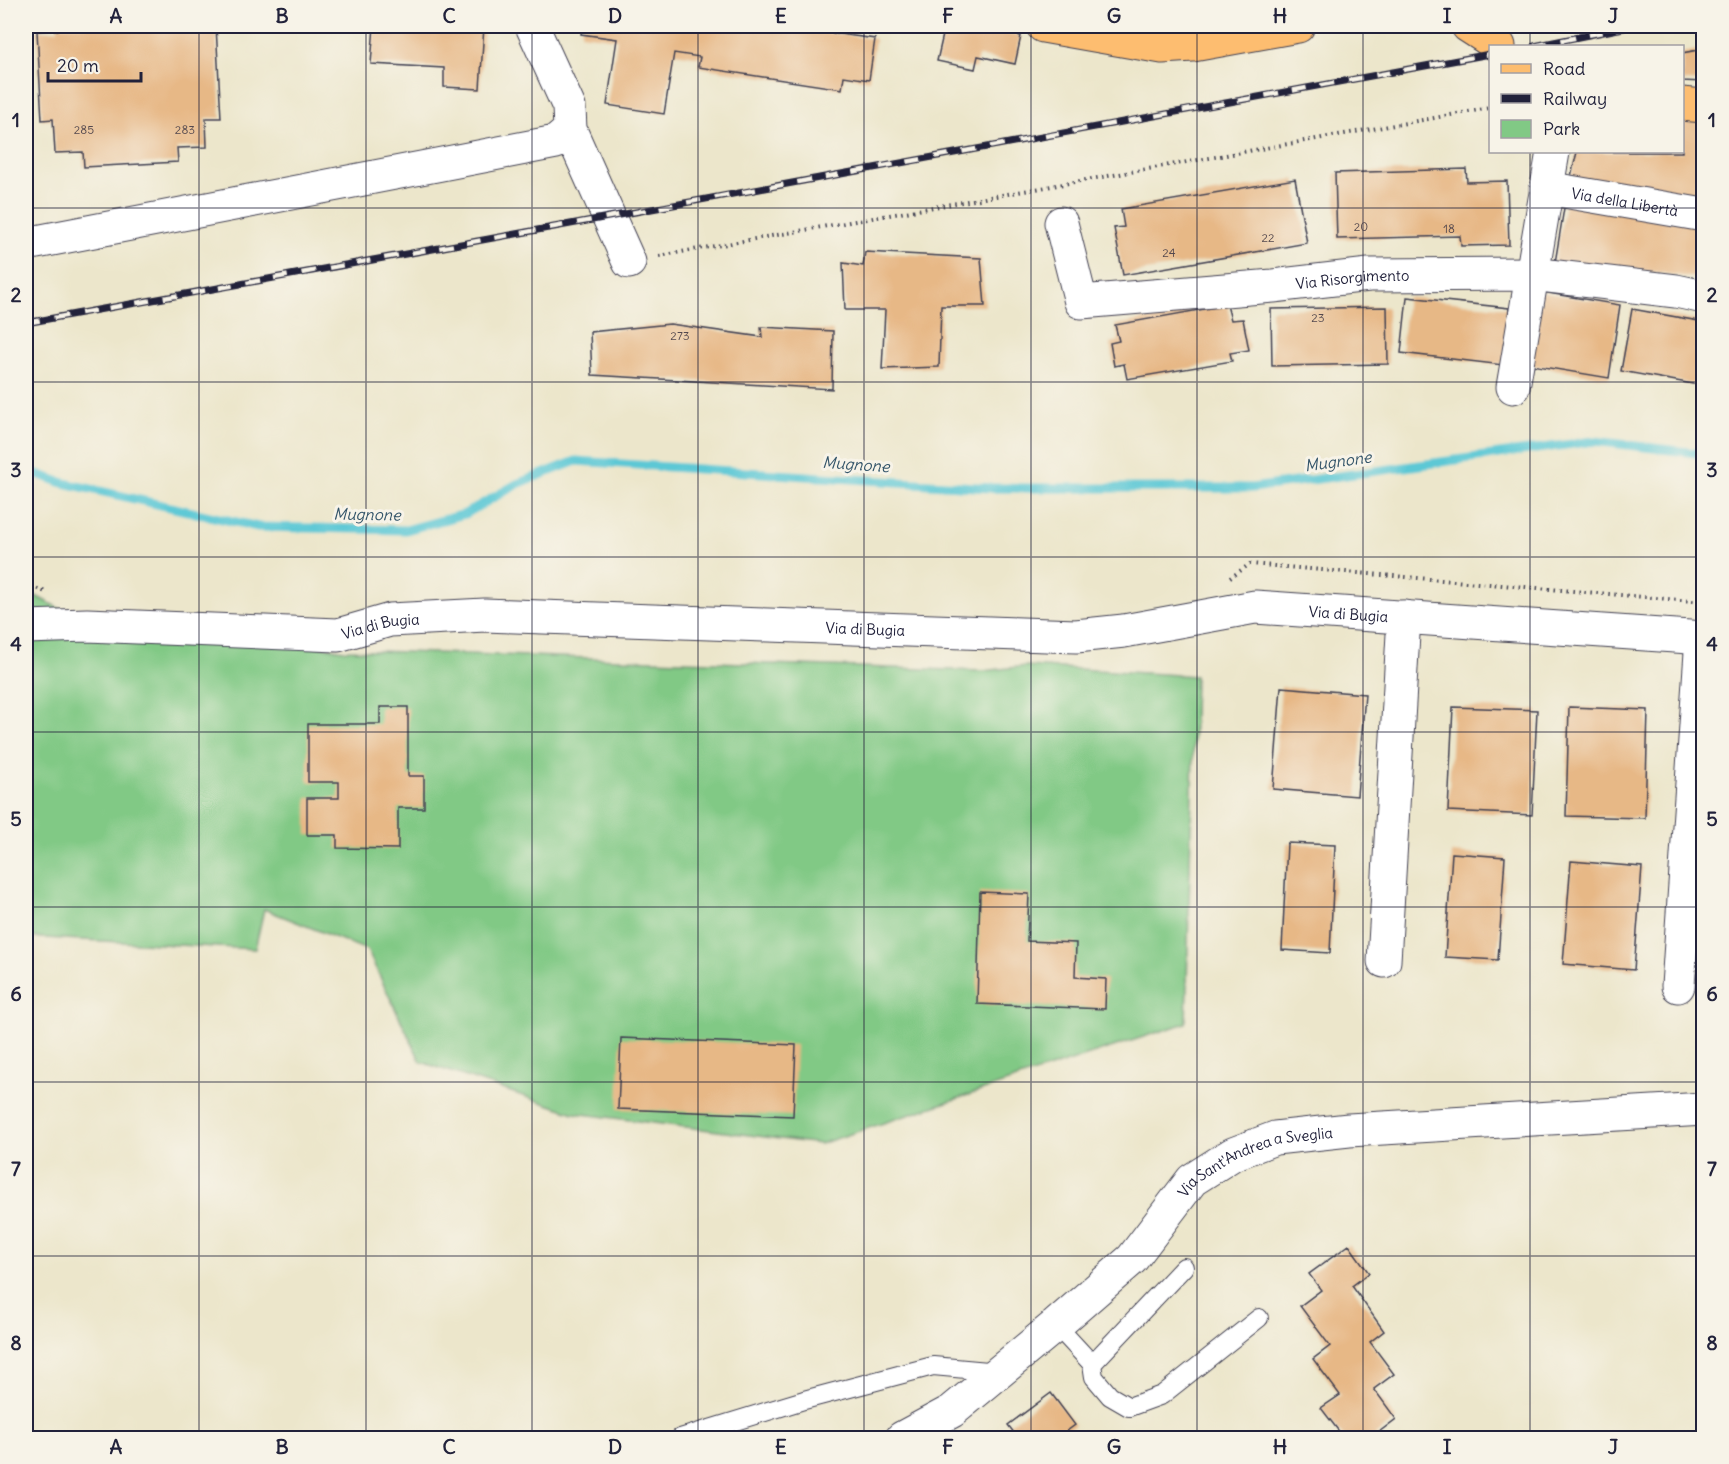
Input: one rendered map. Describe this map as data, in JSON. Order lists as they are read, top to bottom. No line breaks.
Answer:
{"streets":{"street":["Via della Libertà","Via Risorgimento","Via di Bugia","Via Sant'Andrea a Sveglia"]},"water":["Mugnone"],"house_numbers":["285","283","20","18","22","24","23","273"],"legend":["Road","Railway","Park"],"scale_bar":"20 m","grid":{"columns":["A","B","C","D","E","F","G","H","I","J"],"rows":["1","2","3","4","5","6","7","8"]}}
